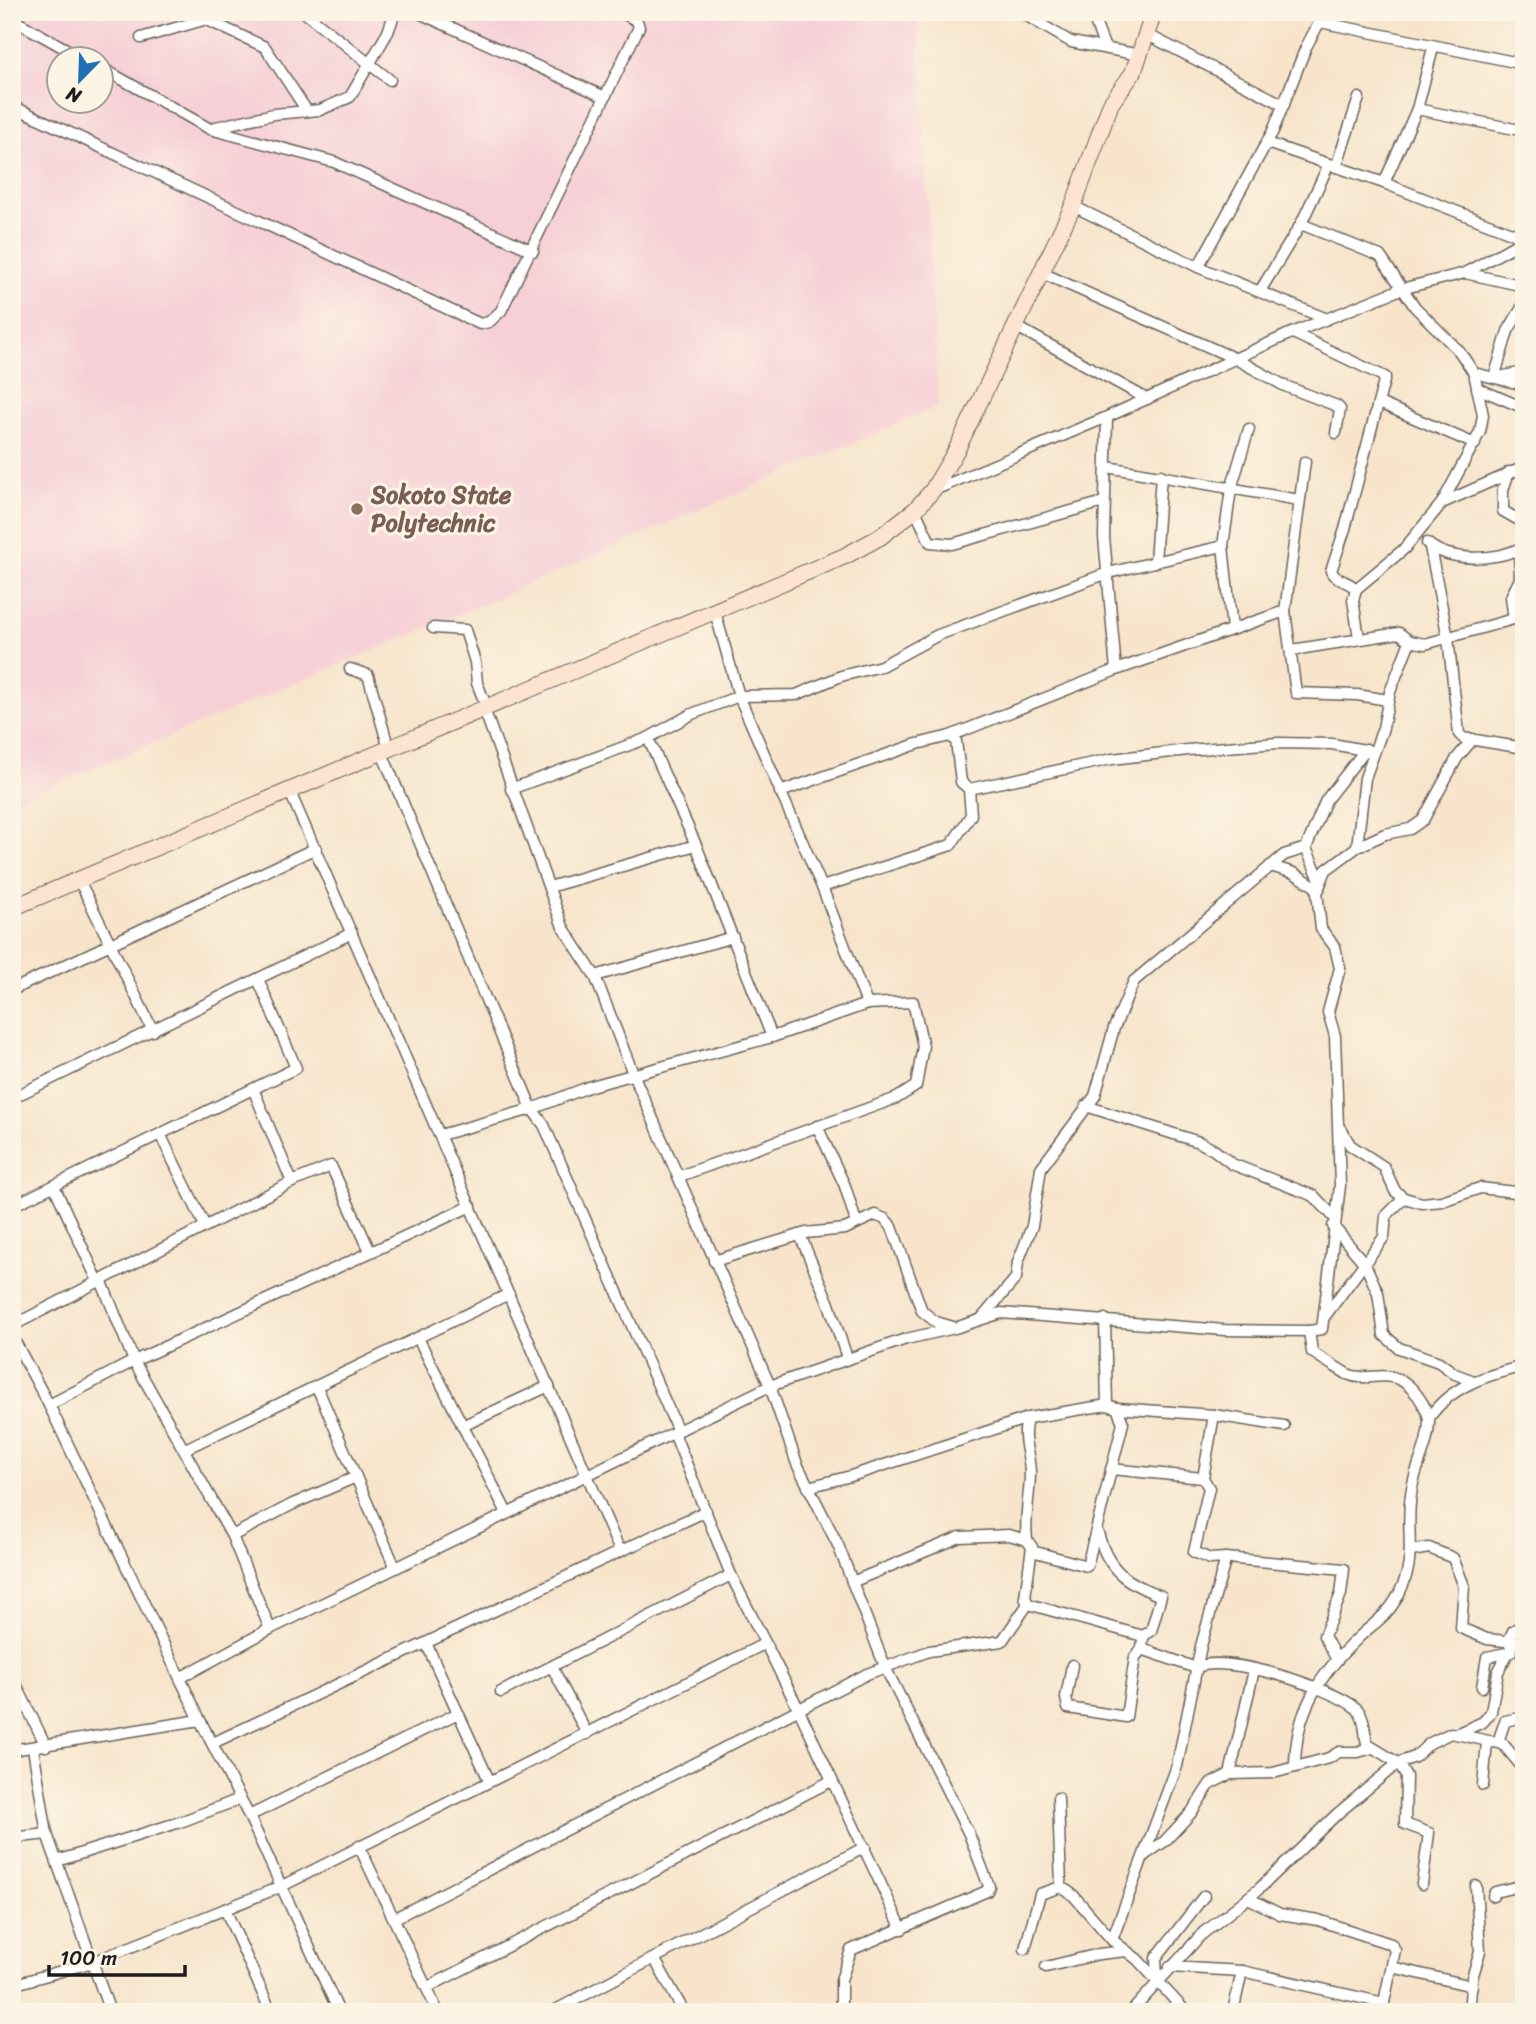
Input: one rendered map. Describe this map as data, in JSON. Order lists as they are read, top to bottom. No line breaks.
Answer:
{"places":["Sokoto State Polytechnic"],"scale_bar":"100 m","north":"bottom left"}
